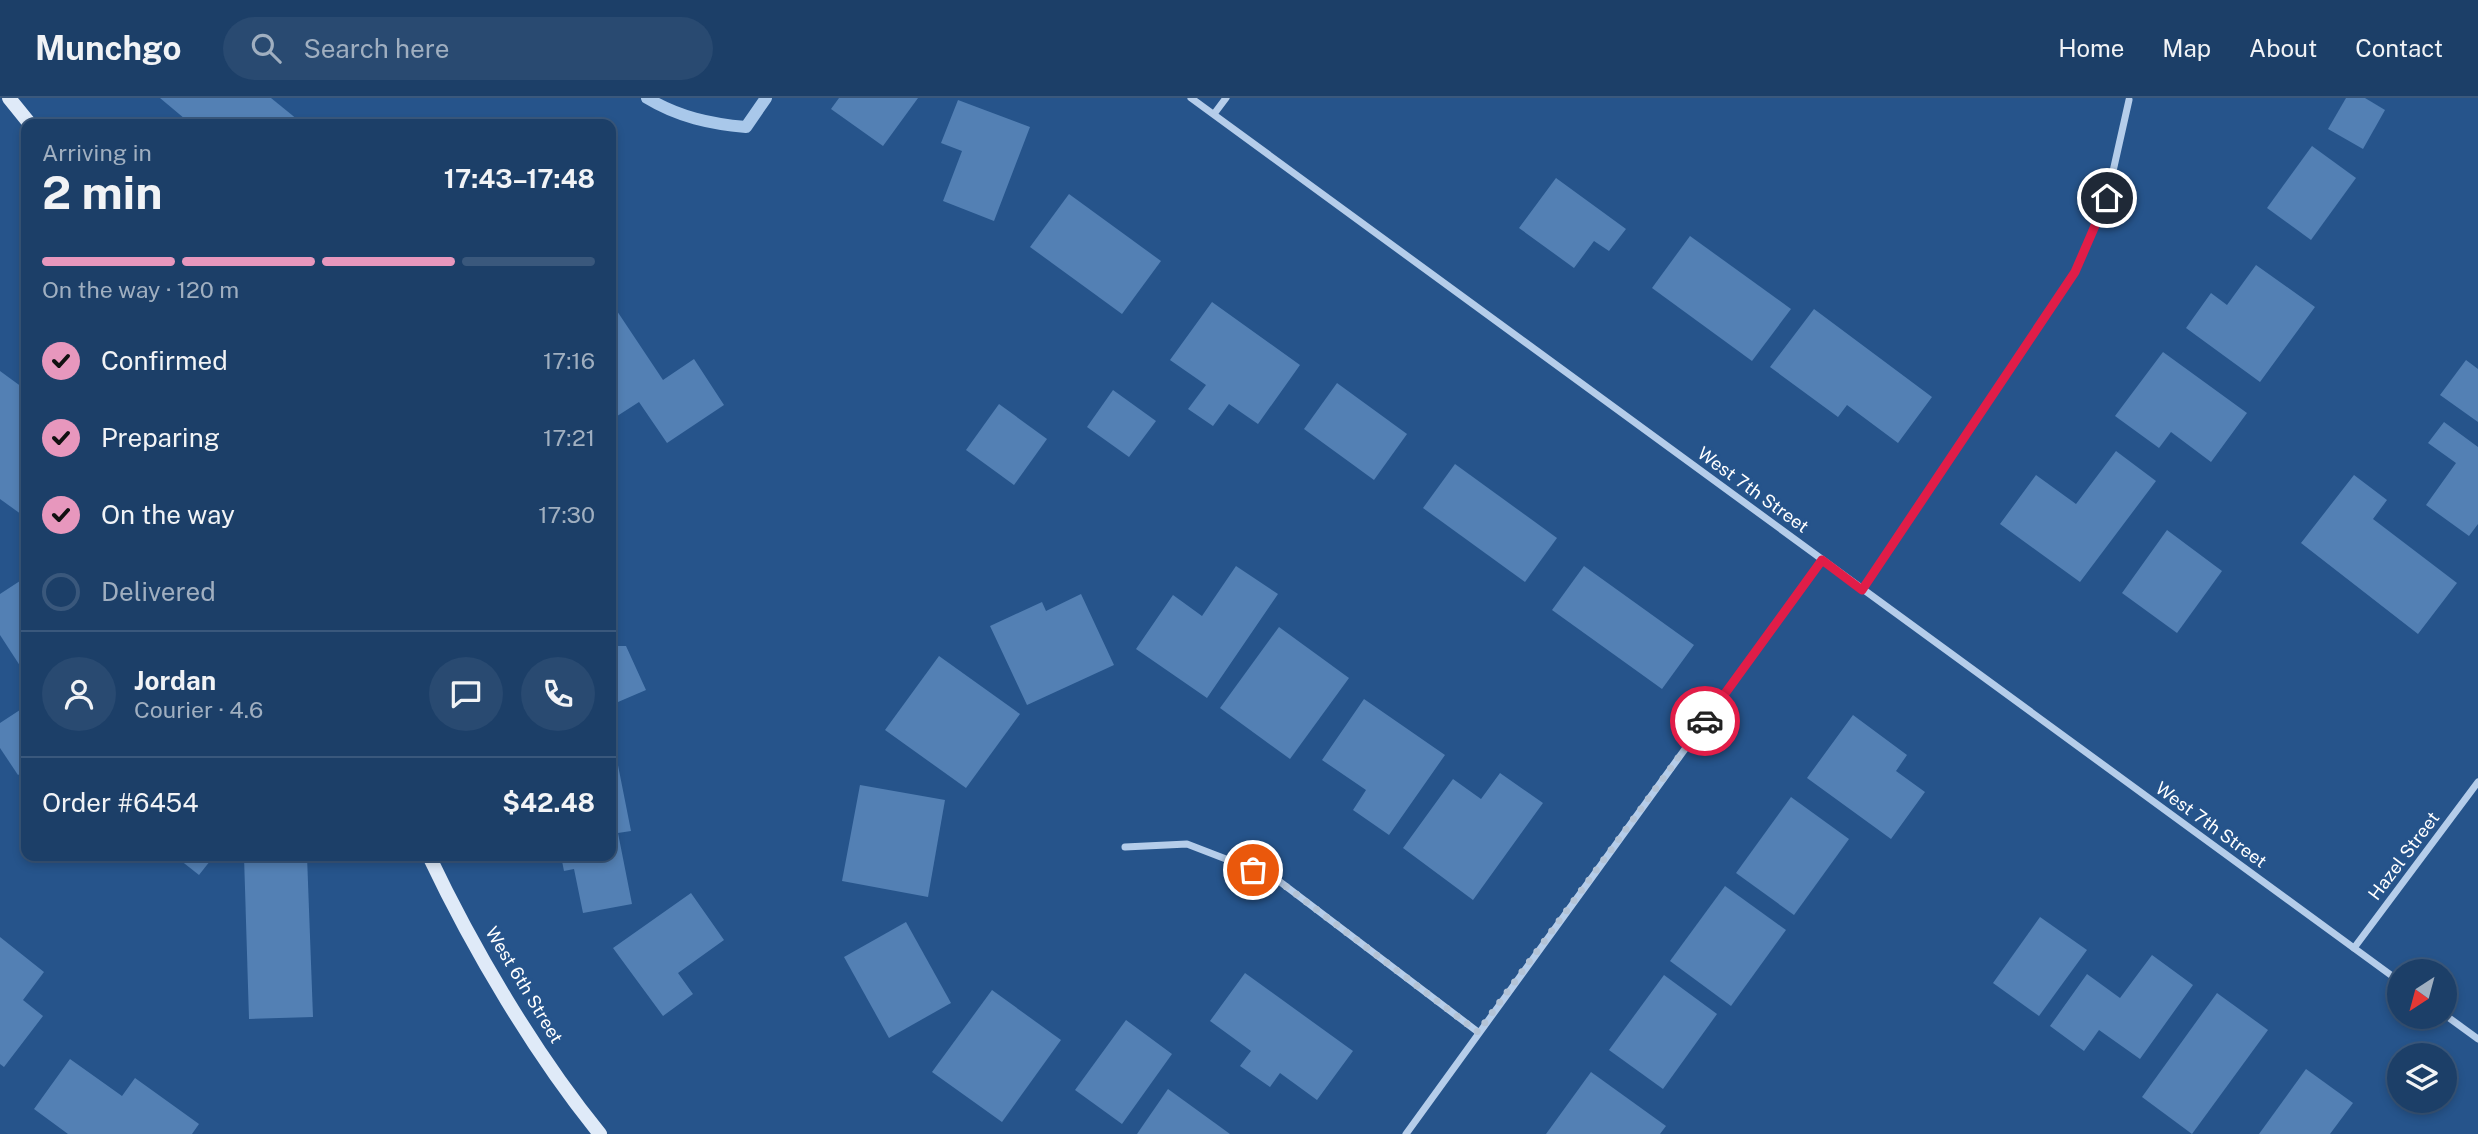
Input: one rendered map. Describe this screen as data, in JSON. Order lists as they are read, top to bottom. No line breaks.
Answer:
{"streets":{"street":["West 7th Street","Hazel Street","West 6th Street"]},"crossings":[["West 7th Street","Hazel Street"]],"north":"bottom left","page":{"header":"Munchgo","search":"Search here","nav":["Home","Map","About","Contact"],"heading":["2 min","Arriving in","17:43–17:48"],"panel":["Jordan","Courier · 4.6","Order #6454","$42.48"],"bar":"On the way · 120 m","list":[["Confirmed","17:16"],["Preparing","17:21"],["On the way","17:30"],"Delivered"]}}
